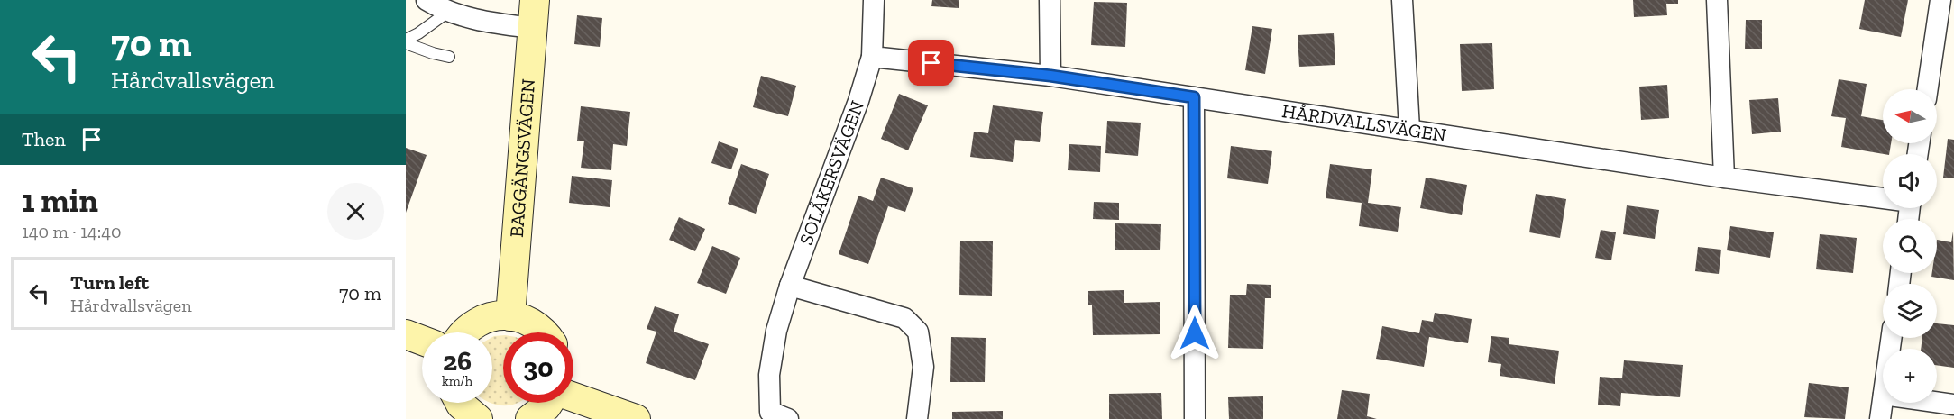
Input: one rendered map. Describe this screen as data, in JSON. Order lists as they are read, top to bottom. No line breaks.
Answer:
{"streets":{"street":["HÅRDVALLSVÄGEN","BAGGÄNGSVÄGEN","SOLÅKERSVÄGEN"]},"crossings":[["HÅRDVALLSVÄGEN","SOLÅKERSVÄGEN"]],"north":"left","page":{"turn":["70 m","Hårdvallsvägen"],"map_buttons":"+","then":"Then","heading":["1 min","140 m · 14:40"],"list":[{"name":"Turn left","note":"Hårdvallsvägen","value":"70 m"}],"speed":"26 km/h","limit":"30"}}
